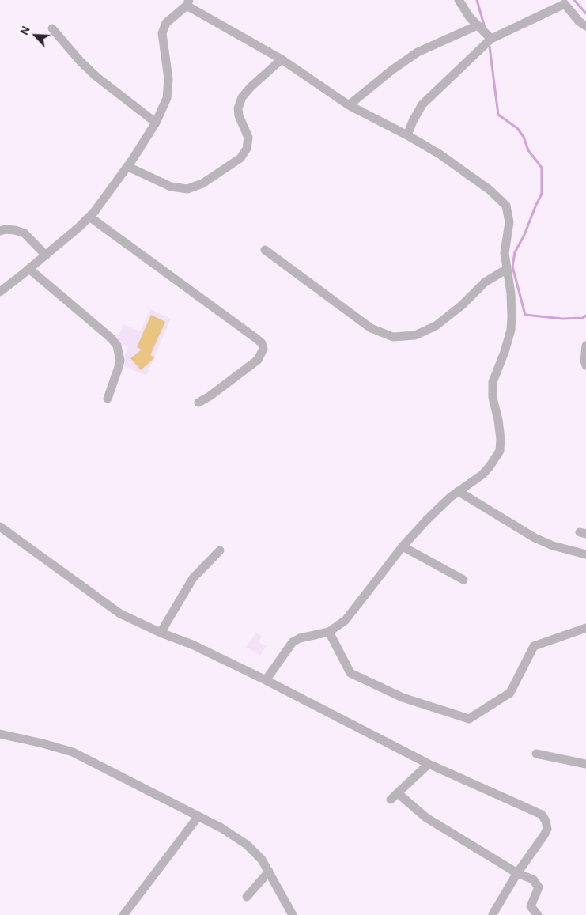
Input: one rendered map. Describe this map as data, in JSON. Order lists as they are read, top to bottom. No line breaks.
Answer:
{"north":"top left"}
